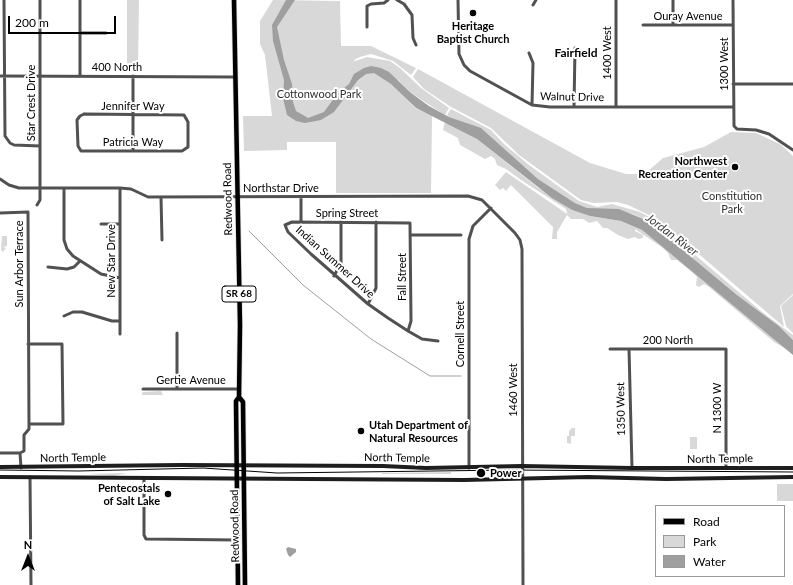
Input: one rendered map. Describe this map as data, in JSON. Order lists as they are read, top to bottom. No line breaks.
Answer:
{"streets":{"main road":["Redwood Road","SR 68","North Temple"],"street":["Ouray Avenue","1400 West","1300 West","400 North","Walnut Drive","Star Crest Drive","Jennifer Way","Patricia Way","Northstar Drive","Spring Street","New Star Drive","Indian Summer Drive","Sun Arbor Terrace","Fall Street","Cornell Street","200 North","Gertie Avenue","1460 West","N 1300 W","1350 West"]},"crossings":[["Ouray Avenue","1300 West"],["1400 West","Walnut Drive"],["1300 West","Walnut Drive"],["400 North","Star Crest Drive"],["400 North","Redwood Road"],["Star Crest Drive","Northstar Drive"],["Jennifer Way","Patricia Way"],["Northstar Drive","Redwood Road"],["Northstar Drive","New Star Drive"],["Northstar Drive","Cornell Street"],["Northstar Drive","1460 West"],["Redwood Road","Gertie Avenue"],["Redwood Road","North Temple"],["Spring Street","Indian Summer Drive"],["Spring Street","Fall Street"],["Indian Summer Drive","Fall Street"],["Sun Arbor Terrace","North Temple"],["Cornell Street","1460 West"],["Cornell Street","North Temple"],["200 North","N 1300 W"],["200 North","1350 West"],["1460 West","North Temple"],["N 1300 W","North Temple"],["1350 West","North Temple"]],"districts":["Fairfield"],"water":["Jordan River"],"parks":["Cottonwood Park","Constitution Park"],"places":["Heritage Baptist Church","Northwest Recreation Center","Utah Department of Natural Resources","Power","Pentecostals of Salt Lake"],"legend":["Road","Park","Water"],"scale_bar":"200 m","north":"top"}
